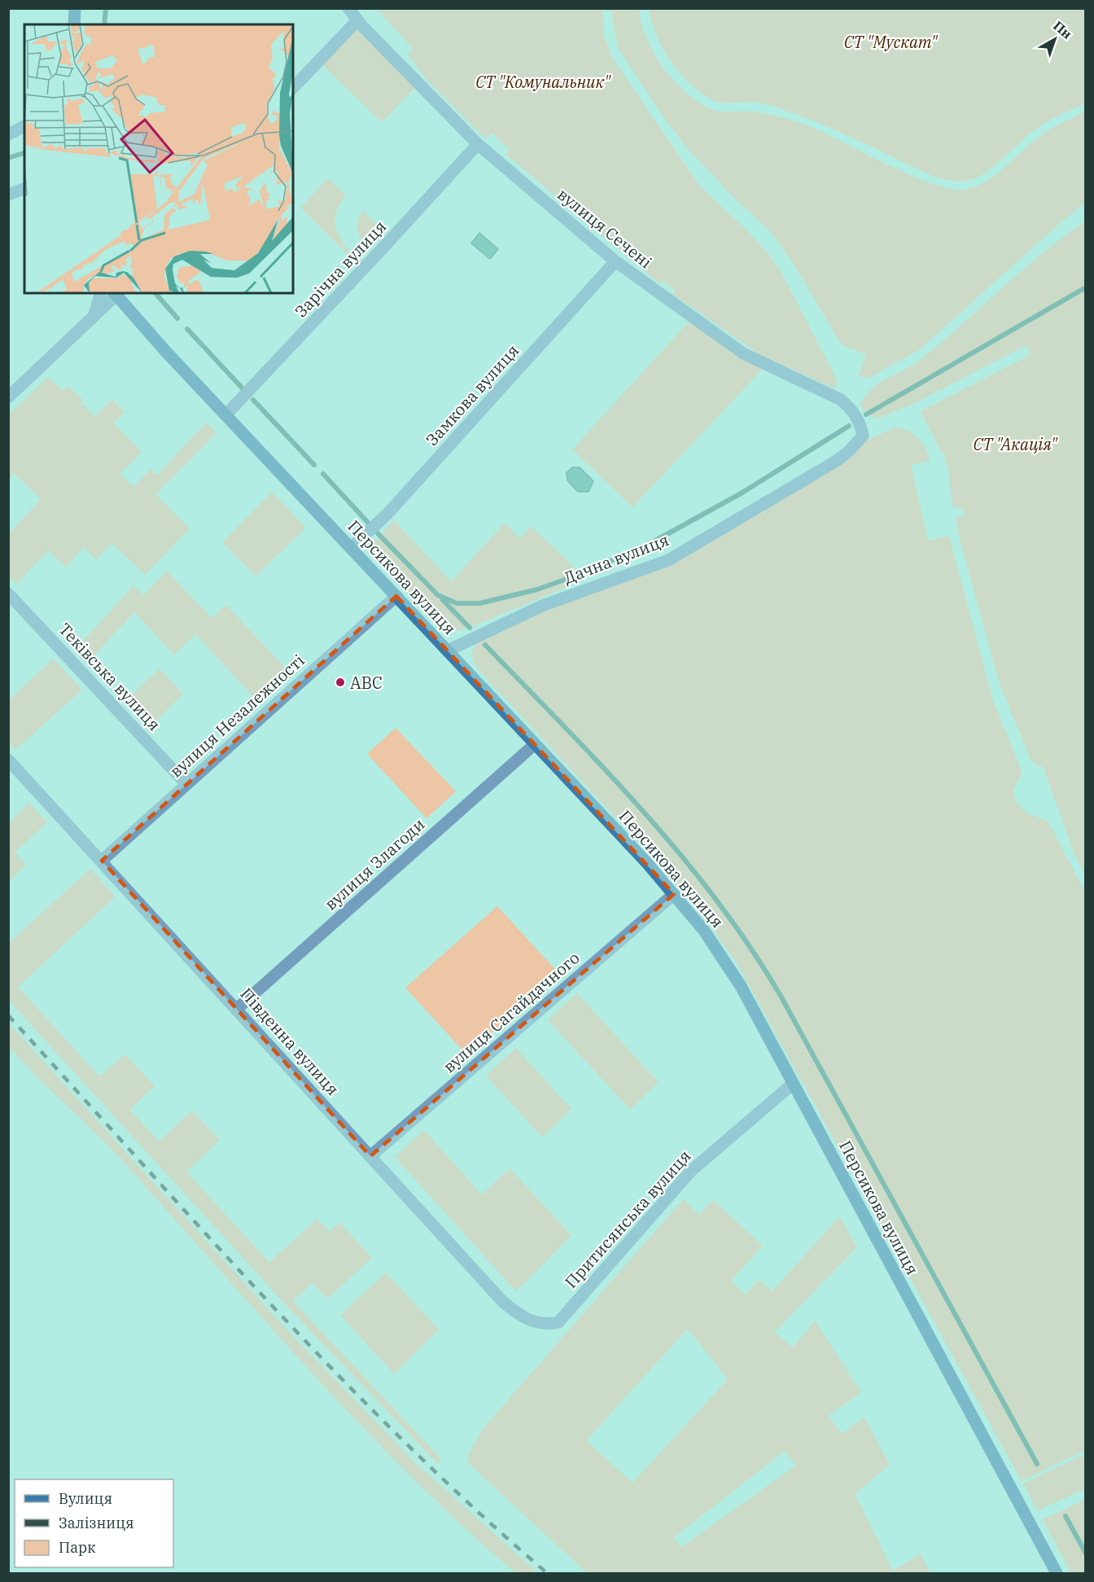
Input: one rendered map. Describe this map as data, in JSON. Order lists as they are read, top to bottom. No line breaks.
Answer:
{"streets":{"main road":["Персикова вулиця"],"street":["вулиця Сечені","Зарічна вулиця","Замкова вулиця","Дачна вулиця","Теківська вулиця","вулиця Незалежності","вулиця Злагоди","вулиця Сагайдачного","Південна вулиця","Притисянська вулиця"]},"crossings":[["вулиця Сечені","Зарічна вулиця"],["вулиця Сечені","Замкова вулиця"],["вулиця Сечені","Дачна вулиця"],["Зарічна вулиця","Персикова вулиця"],["Замкова вулиця","Персикова вулиця"],["Дачна вулиця","Персикова вулиця"],["Персикова вулиця","вулиця Незалежності"],["Персикова вулиця","вулиця Злагоди"],["Персикова вулиця","вулиця Сагайдачного"],["Персикова вулиця","Притисянська вулиця"],["Теківська вулиця","вулиця Незалежності"],["вулиця Незалежності","Південна вулиця"],["вулиця Злагоди","Південна вулиця"],["вулиця Сагайдачного","Південна вулиця"],["Південна вулиця","Притисянська вулиця"]],"parks":["СТ \"Мускат\"","СТ \"Комунальник\"","СТ \"Акація\""],"places":["ABC"],"legend":["Вулиця","Залізниця","Парк"],"north":"top right"}
